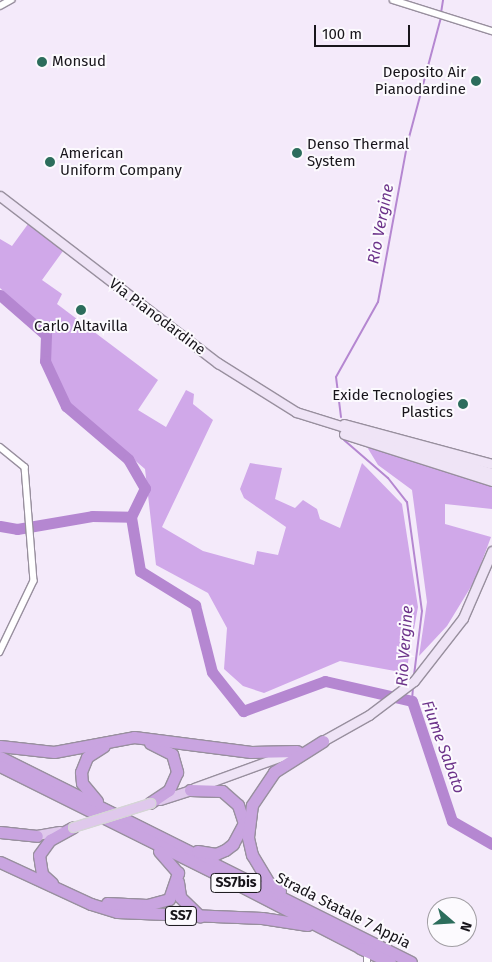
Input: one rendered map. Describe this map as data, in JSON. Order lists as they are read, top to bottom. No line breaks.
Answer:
{"streets":{"highway":["SS7bis","Strada Statale 7 Appia","SS7"],"street":["Via Pianodardine"]},"crossings":[["SS7bis","Strada Statale 7 Appia"],["SS7bis","SS7"],["Strada Statale 7 Appia","SS7"]],"water":["Rio Vergine","Fiume Sabato"],"places":["Monsud","Deposito Air Pianodardine","Denso Thermal System","American Uniform Company","Carlo Altavilla","Exide Tecnologies Plastics"],"scale_bar":"100 m","north":"right"}
